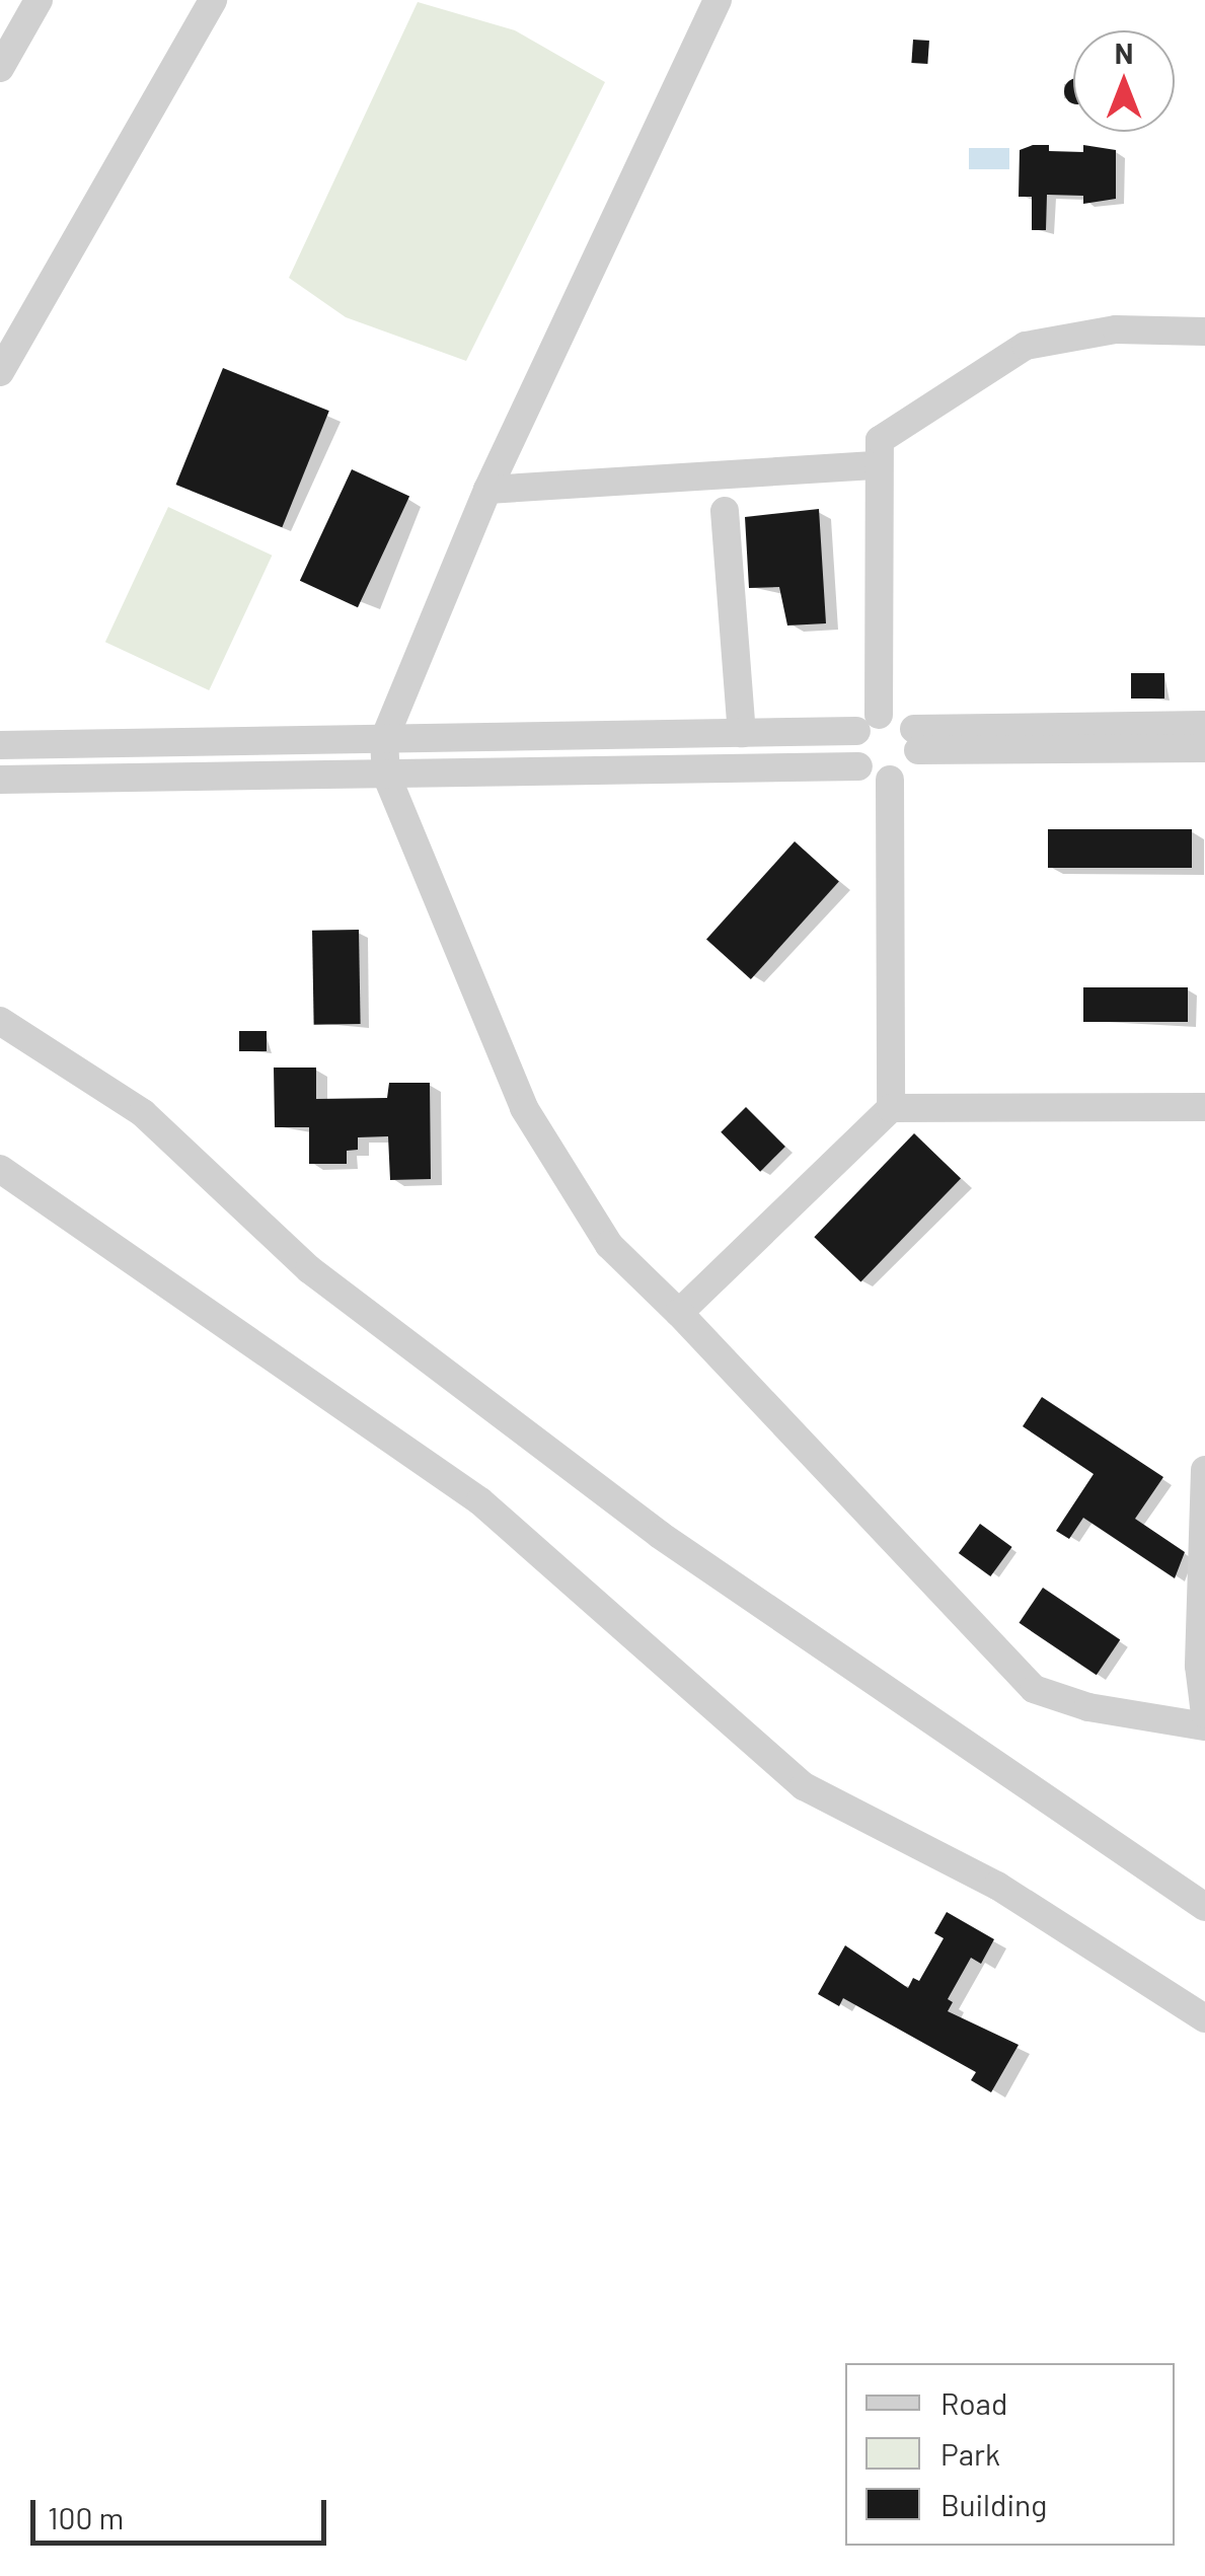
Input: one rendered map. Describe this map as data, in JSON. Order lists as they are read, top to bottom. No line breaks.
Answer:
{"legend":["Road","Park","Building"],"scale_bar":"100 m","north":"top"}
